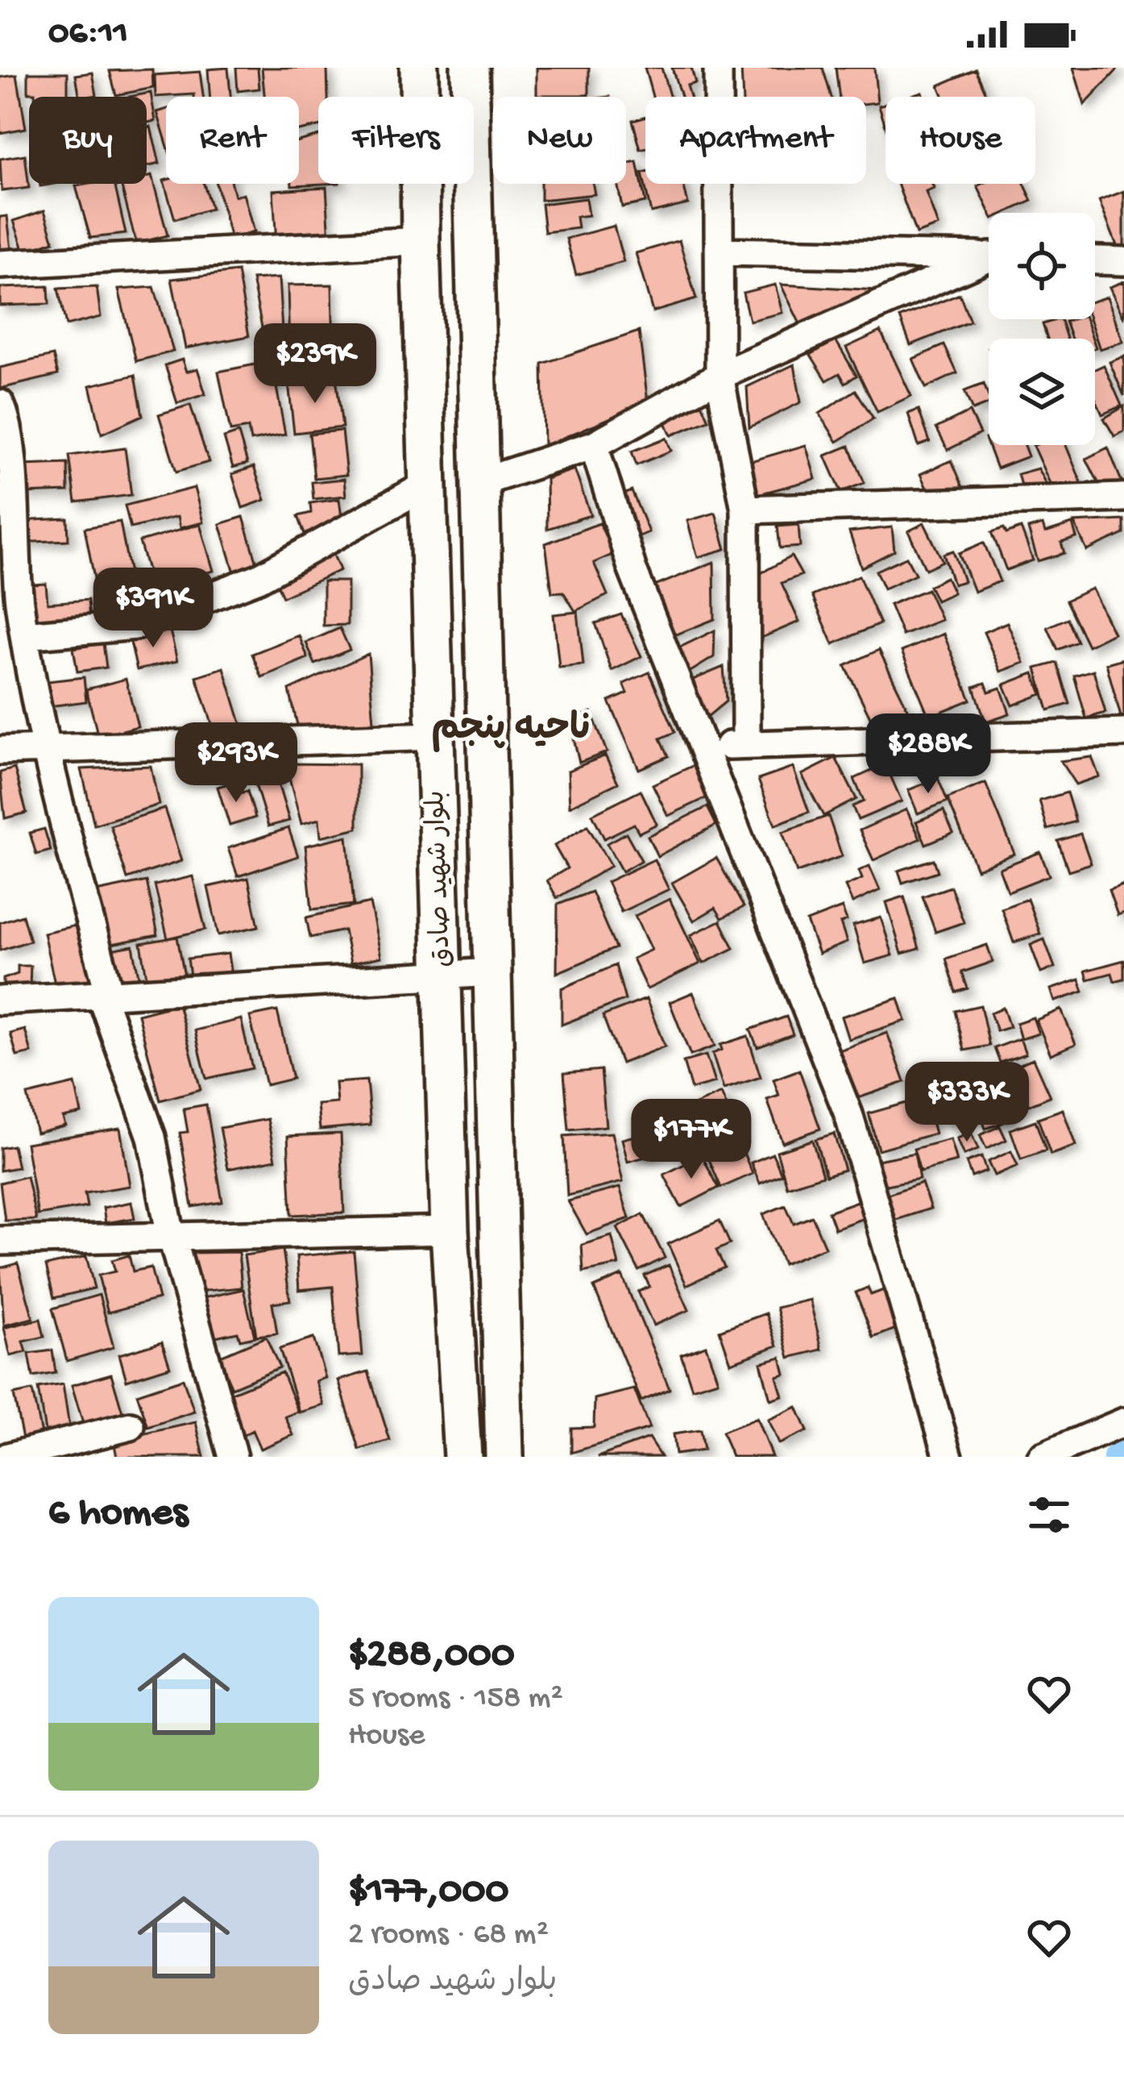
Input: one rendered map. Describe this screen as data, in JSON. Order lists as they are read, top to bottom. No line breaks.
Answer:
{"streets":{"main road":["بلوار شهید صادق"]},"districts":["ناحیه پنجم"],"page":{"status":"06:11","chip":["Buy","Rent","Filters","New","Apartment","House"],"price":["$239K","$391K","$288K","$293K","$333K","$177K"],"heading":"6 homes","list":[{"name":"$288,000","note":"5 rooms · 158 m² · House"},{"name":"$177,000","note":"2 rooms · 68 m² · بلوار شهید صادق"}]}}
